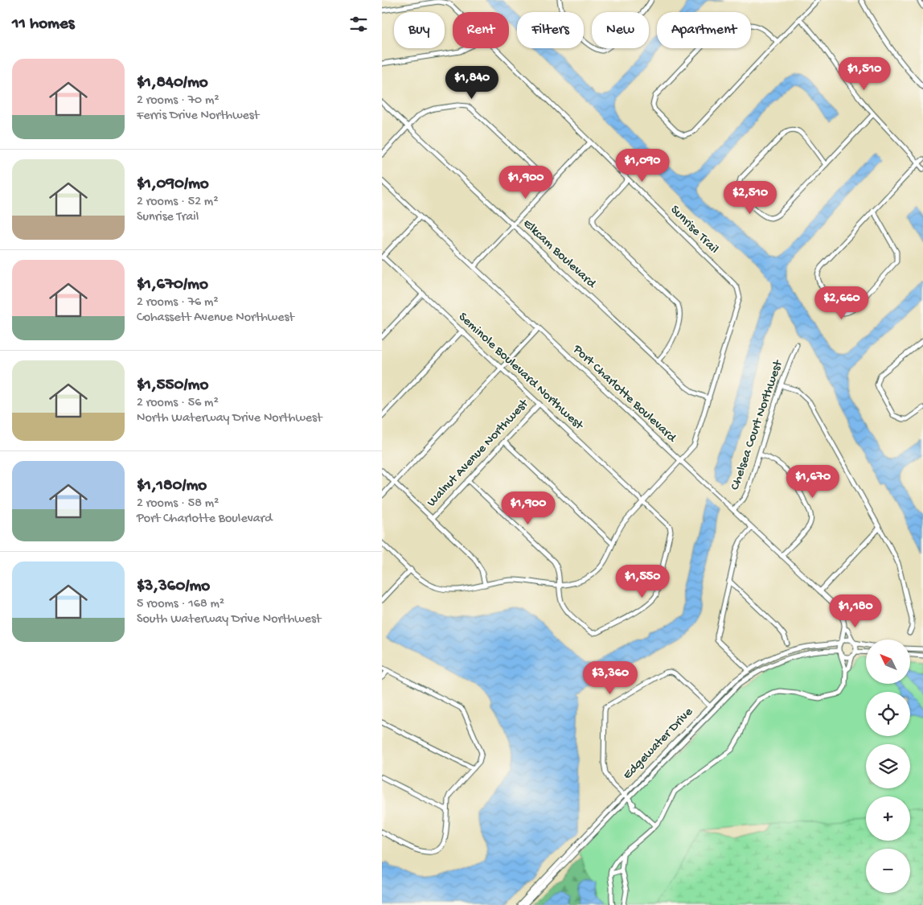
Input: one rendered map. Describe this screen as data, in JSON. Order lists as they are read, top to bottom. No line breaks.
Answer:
{"streets":{"street":["Sunrise Trail","Elkcam Boulevard","Seminole Boulevard Northwest","Port Charlotte Boulevard","Chelsea Court Northwest","Walnut Avenue Northwest","Edgewater Drive"]},"crossings":[["Sunrise Trail","Elkcam Boulevard"],["Sunrise Trail","Seminole Boulevard Northwest"],["Sunrise Trail","Port Charlotte Boulevard"],["Seminole Boulevard Northwest","Walnut Avenue Northwest"],["Port Charlotte Boulevard","Chelsea Court Northwest"],["Port Charlotte Boulevard","Edgewater Drive"]],"north":"top left","page":{"heading":"11 homes","chip":["Buy","Rent","Filters","New","Apartment"],"list":[{"name":"$1,840/mo","note":"2 rooms · 70 m² · Ferris Drive Northwest"},{"name":"$1,090/mo","note":"2 rooms · 52 m² · Sunrise Trail"},{"name":"$1,670/mo","note":"2 rooms · 76 m² · Cohassett Avenue Northwest"},{"name":"$1,550/mo","note":"2 rooms · 56 m² · North Waterway Drive Northwest"},{"name":"$1,180/mo","note":"2 rooms · 58 m² · Port Charlotte Boulevard"},{"name":"$3,360/mo","note":"5 rooms · 168 m² · South Waterway Drive Northwest"}],"price":["$1,510","$1,840","$1,090","$1,900","$2,510","$2,660","$1,670","$1,900","$1,550","$1,180","$3,360"],"map_buttons":["+","−"]}}
